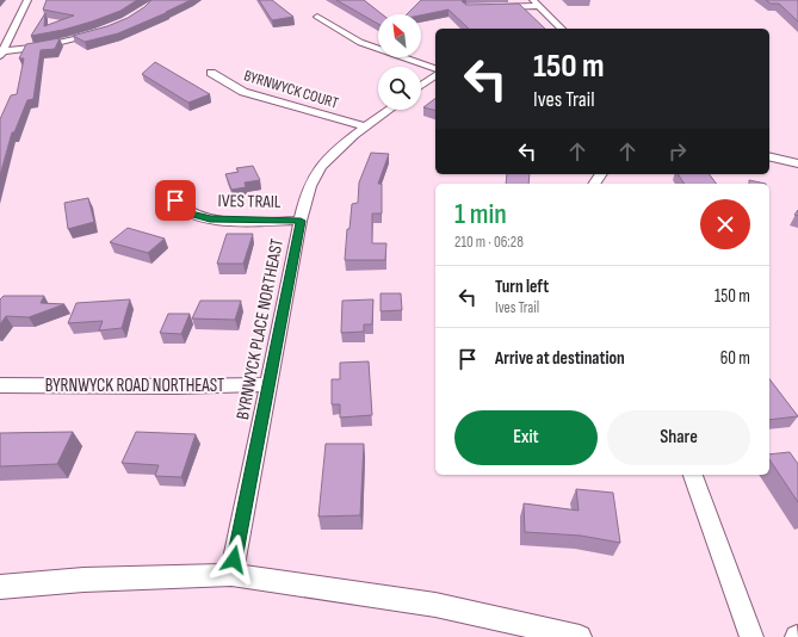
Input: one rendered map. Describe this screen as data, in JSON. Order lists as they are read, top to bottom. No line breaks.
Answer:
{"streets":{"street":["BYRNWYCK COURT","IVES TRAIL","BYRNWYCK PLACE NORTHEAST","BYRNWYCK ROAD NORTHEAST"]},"crossings":[["BYRNWYCK COURT","BYRNWYCK PLACE NORTHEAST"],["IVES TRAIL","BYRNWYCK PLACE NORTHEAST"],["BYRNWYCK PLACE NORTHEAST","BYRNWYCK ROAD NORTHEAST"]],"north":"top left","page":{"turn":["150 m","Ives Trail"],"heading":["1 min","210 m · 06:28"],"list":[{"name":"Turn left","note":"Ives Trail","value":"150 m"},{"name":"Arrive at destination","value":"60 m"}],"buttons":["Exit","Share"]}}
